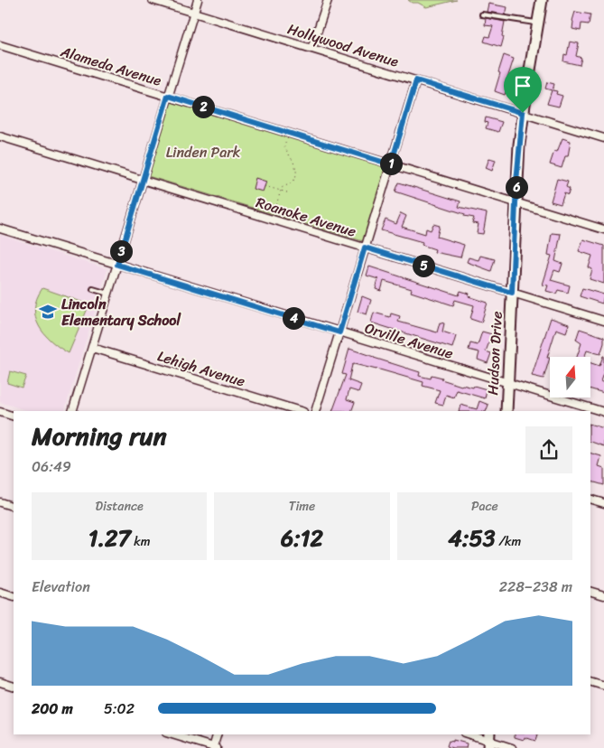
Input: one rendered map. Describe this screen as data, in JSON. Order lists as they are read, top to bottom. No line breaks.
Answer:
{"streets":{"street":["Hollywood Avenue","Alameda Avenue","Roanoke Avenue","Orville Avenue","Hudson Drive","Lehigh Avenue"]},"crossings":[["Hollywood Avenue","Hudson Drive"],["Alameda Avenue","Hudson Drive"],["Roanoke Avenue","Hudson Drive"],["Orville Avenue","Hudson Drive"]],"parks":["Linden Park"],"places":{"school or university":["Lincoln Elementary School"]},"north":"top","page":{"pins":["2","1","6","3","5","4"],"heading":["Morning run","06:49"],"stats":[["Distance","1.27 km"],["Time","6:12"],["Pace","4:53 /km"]],"chart":["Elevation","228–238 m"],"list":[{"name":"200 m","note":"5:02"}]}}
